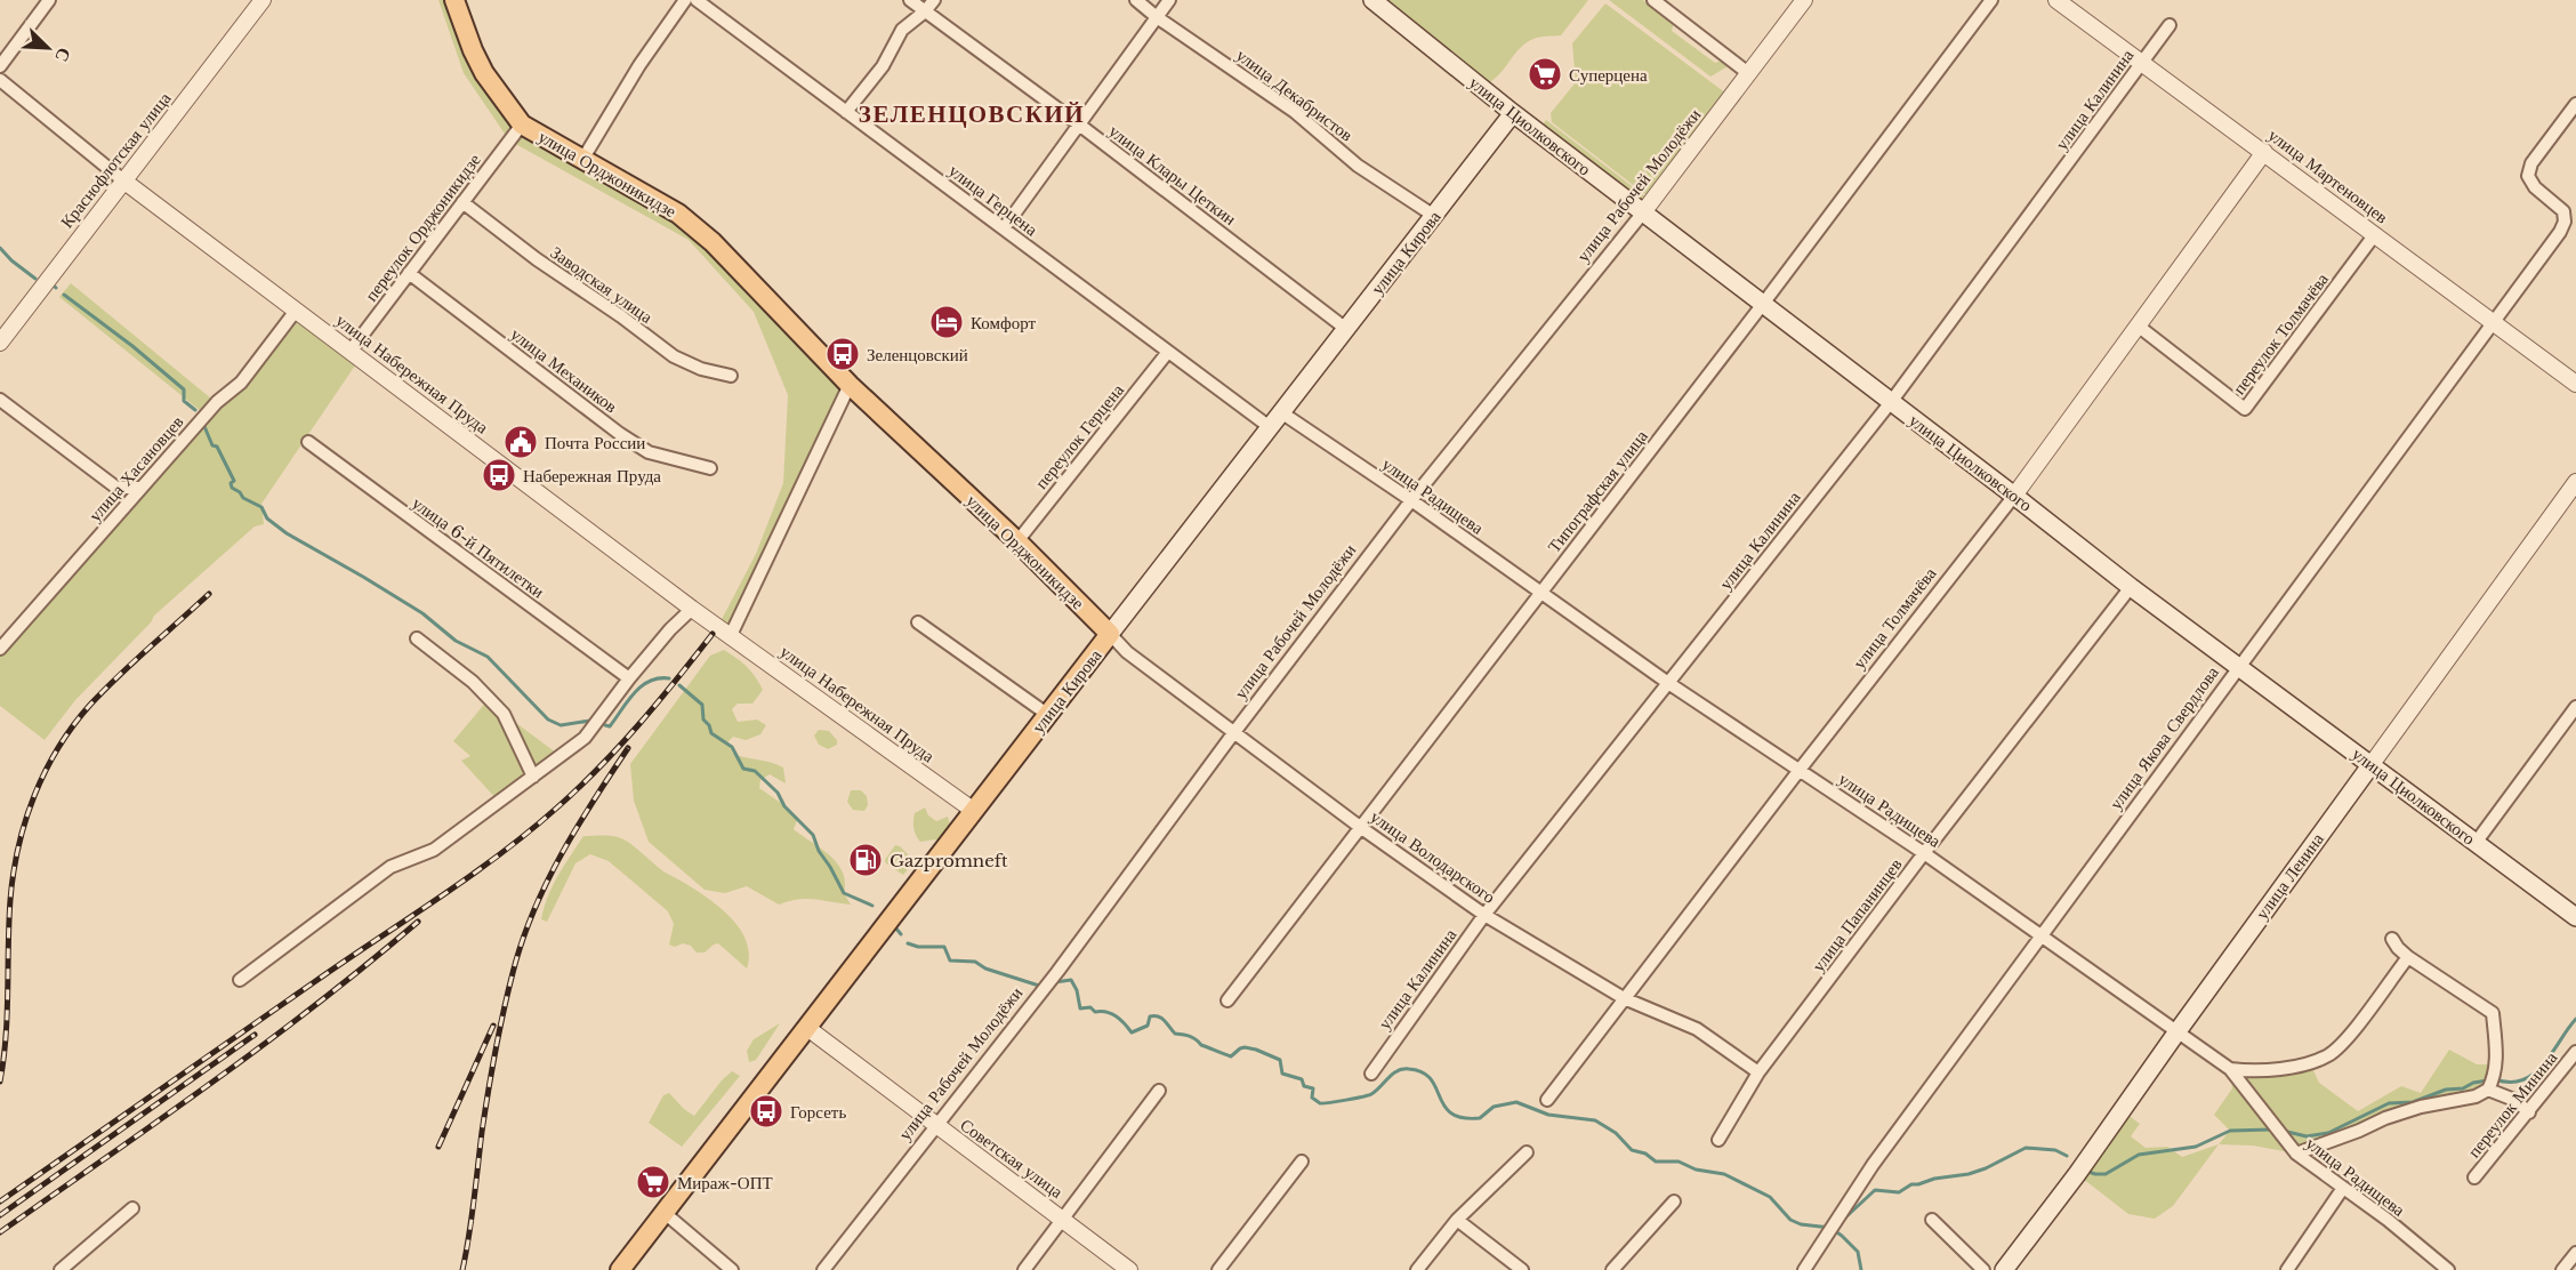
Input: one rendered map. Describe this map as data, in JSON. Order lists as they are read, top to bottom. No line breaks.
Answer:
{"streets":{"main road":["улица Циолковского","улица Орджоникидзе","улица Кирова","улица Ленина"],"street":["улица Декабристов","улица Калинина","Краснофлотская улица","улица Клары Цеткин","улица Мартеновцев","улица Рабочей Молодёжи","улица Герцена","переулок Орджоникидзе","Заводская улица","переулок Толмачёва","улица Механиков","улица Набережная Пруда","переулок Герцена","улица Хасановцев","Типографская улица","улица Радищева","улица 6-й Пятилетки","улица Толмачёва","улица Якова Свердлова","улица Володарского","улица Папанинцев","переулок Минина","Советская улица"]},"crossings":[["улица Декабристов","улица Кирова"],["улица Калинина","улица Циолковского"],["улица Калинина","улица Мартеновцев"],["улица Калинина","улица Радищева"],["улица Калинина","улица Володарского"],["улица Циолковского","улица Рабочей Молодёжи"],["улица Циолковского","улица Кирова"],["улица Циолковского","Типографская улица"],["улица Циолковского","улица Толмачёва"],["улица Циолковского","улица Якова Свердлова"],["улица Циолковского","улица Ленина"],["улица Циолковского","улица Папанинцев"],["Краснофлотская улица","улица Набережная Пруда"],["улица Орджоникидзе","переулок Орджоникидзе"],["улица Орджоникидзе","улица Кирова"],["улица Орджоникидзе","переулок Герцена"],["улица Орджоникидзе","улица Володарского"],["улица Клары Цеткин","улица Кирова"],["улица Мартеновцев","переулок Толмачёва"],["улица Мартеновцев","улица Толмачёва"],["улица Мартеновцев","улица Якова Свердлова"],["улица Рабочей Молодёжи","улица Радищева"],["улица Рабочей Молодёжи","улица Володарского"],["улица Рабочей Молодёжи","Советская улица"],["улица Герцена","улица Кирова"],["улица Герцена","переулок Герцена"],["переулок Орджоникидзе","Заводская улица"],["переулок Орджоникидзе","улица Механиков"],["переулок Орджоникидзе","улица Набережная Пруда"],["улица Кирова","улица Набережная Пруда"],["улица Кирова","улица Радищева"],["улица Кирова","улица Володарского"],["улица Кирова","Советская улица"],["переулок Толмачёва","улица Толмачёва"],["улица Набережная Пруда","улица Хасановцев"],["Типографская улица","улица Радищева"],["Типографская улица","улица Володарского"],["улица Радищева","улица Толмачёва"],["улица Радищева","улица Якова Свердлова"],["улица Радищева","улица Ленина"],["улица Радищева","улица Папанинцев"],["улица Толмачёва","улица Володарского"],["улица Володарского","улица Папанинцев"]],"districts":["ЗЕЛЕНЦОВСКИЙ"],"places":{"supermarket":["Суперцена","Мираж-ОПТ"],"hotel":["Комфорт"],"bus stop":["Зеленцовский","Набережная Пруда","Горсеть"],"public building":["Почта России"],"fuel station":["Gazpromneft"]},"north":"bottom right"}
